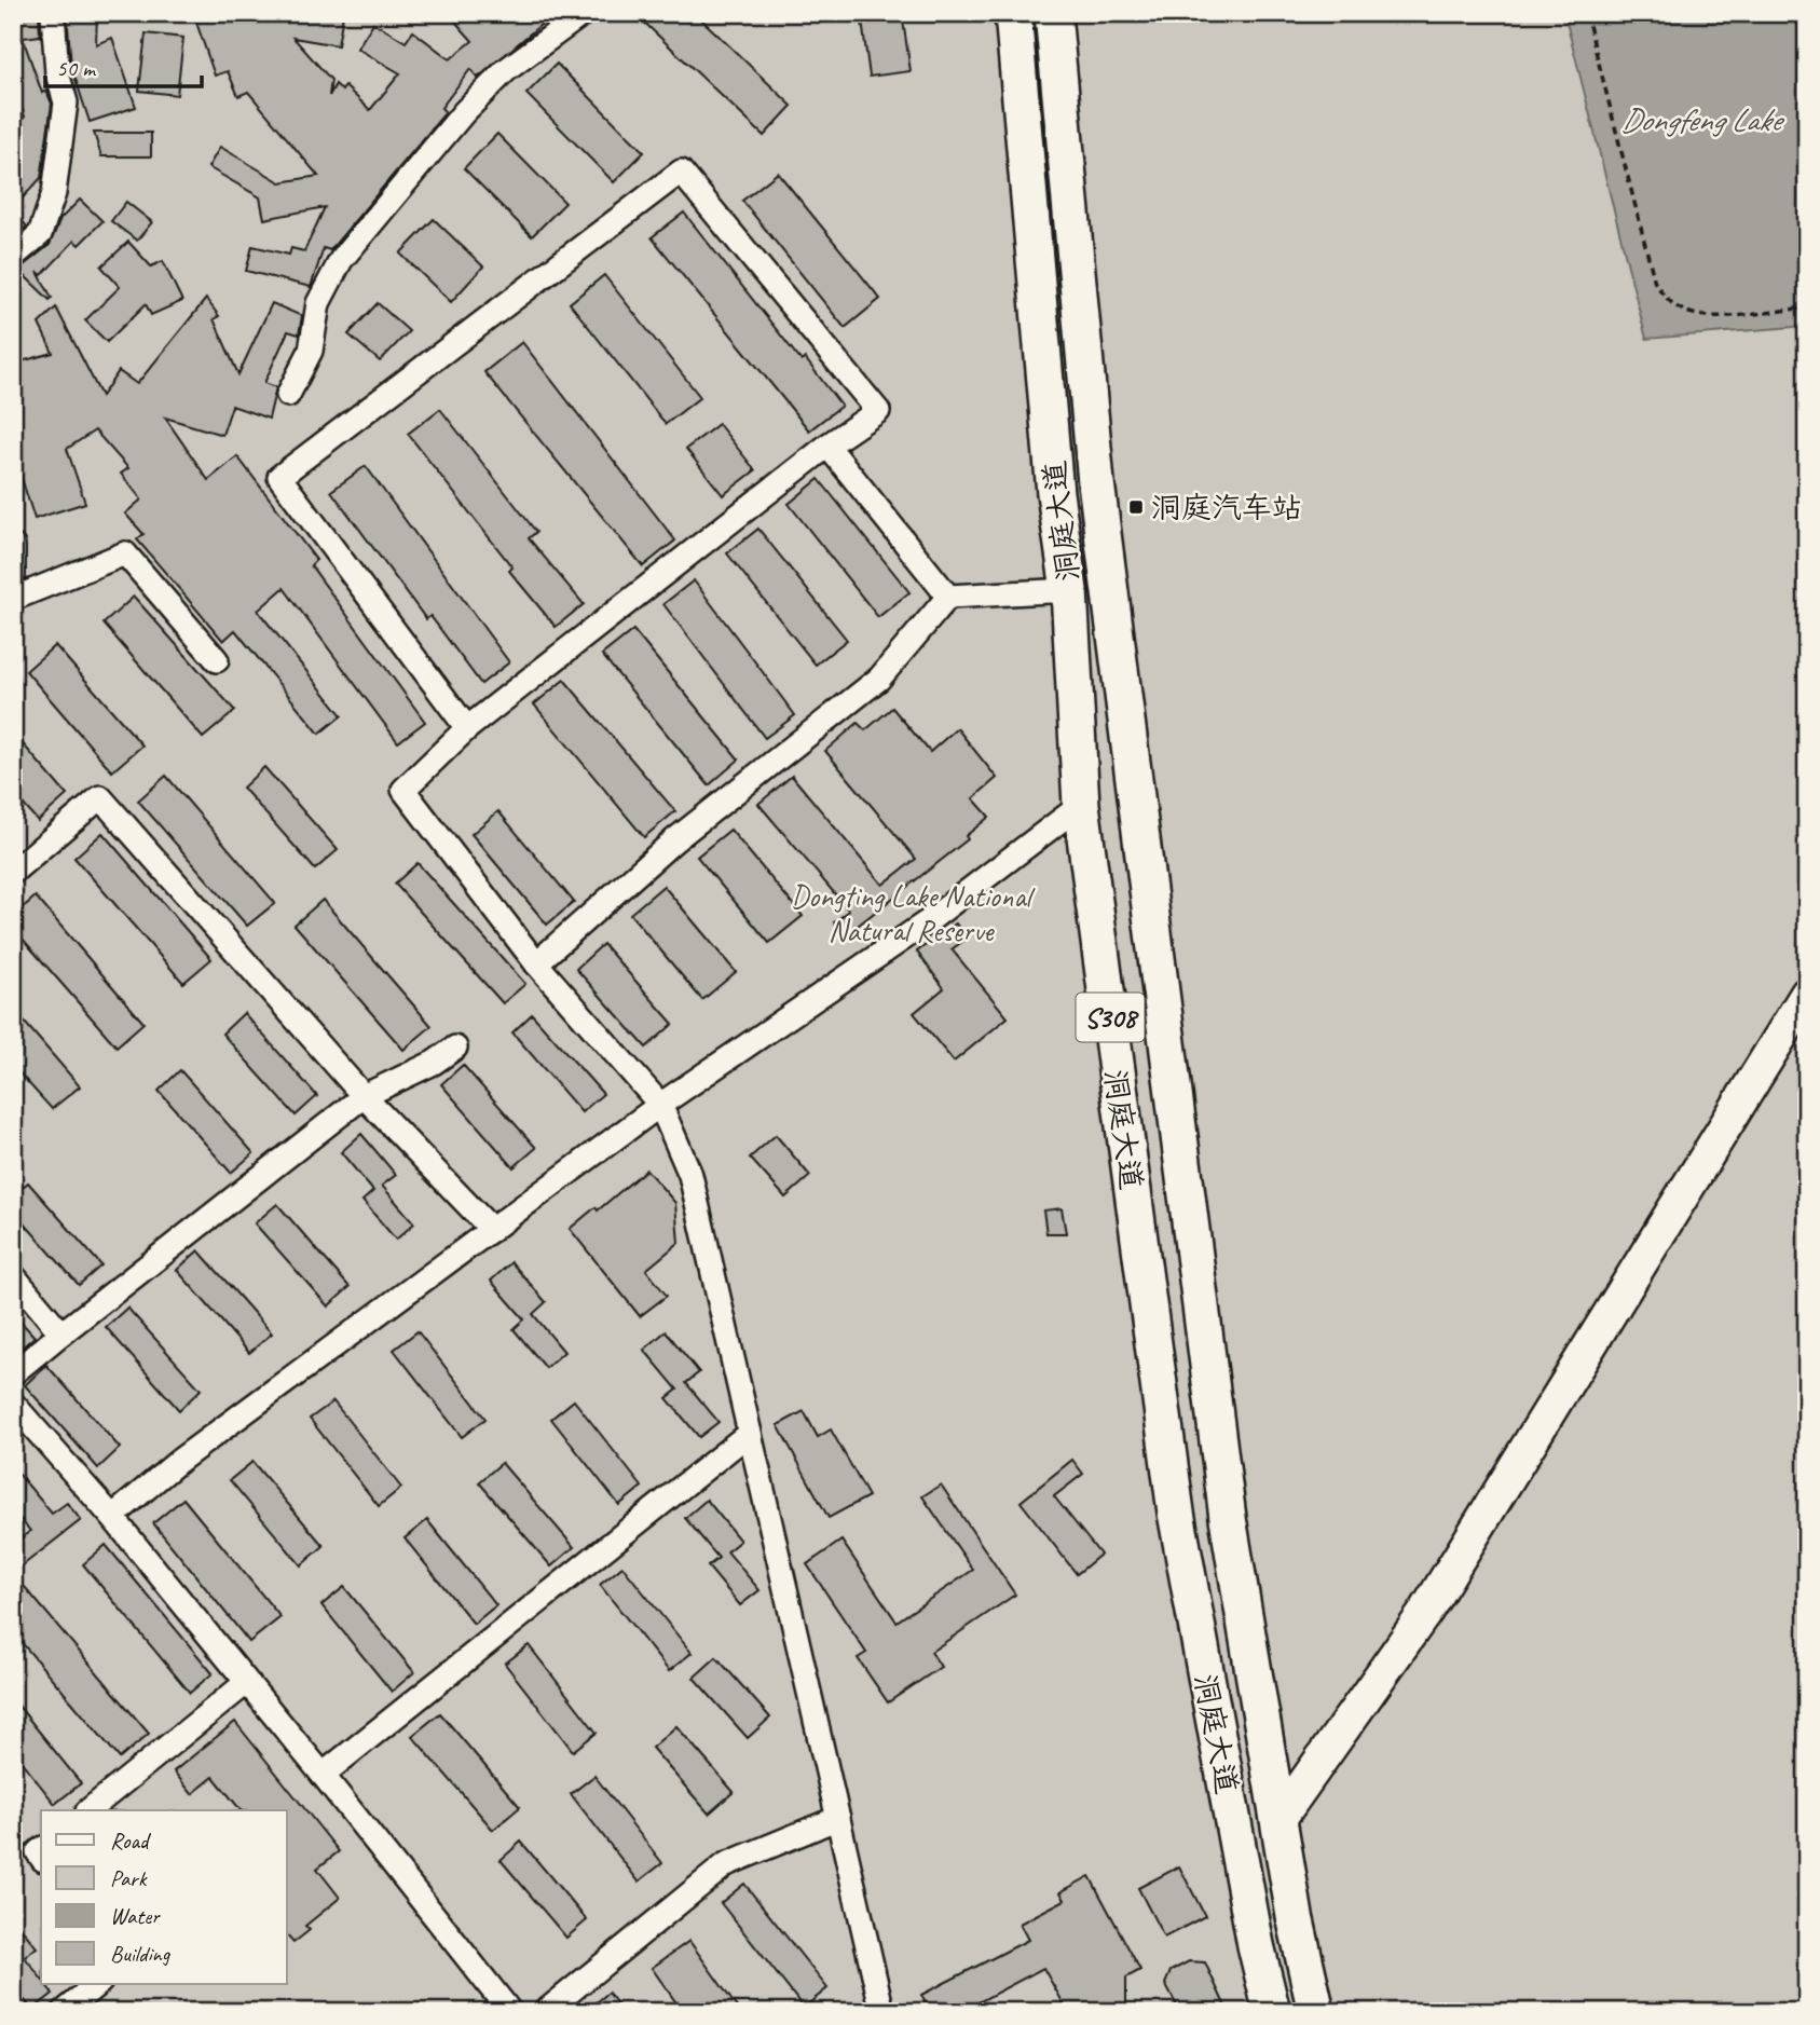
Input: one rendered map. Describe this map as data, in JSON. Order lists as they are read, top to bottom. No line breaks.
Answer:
{"streets":{"main road":["洞庭大道","S308"]},"water":["Dongfeng Lake"],"parks":["Dongting Lake National Natural Reserve"],"places":{"transit":["洞庭汽车站"]},"legend":["Road","Park","Water","Building"],"scale_bar":"50 m"}
